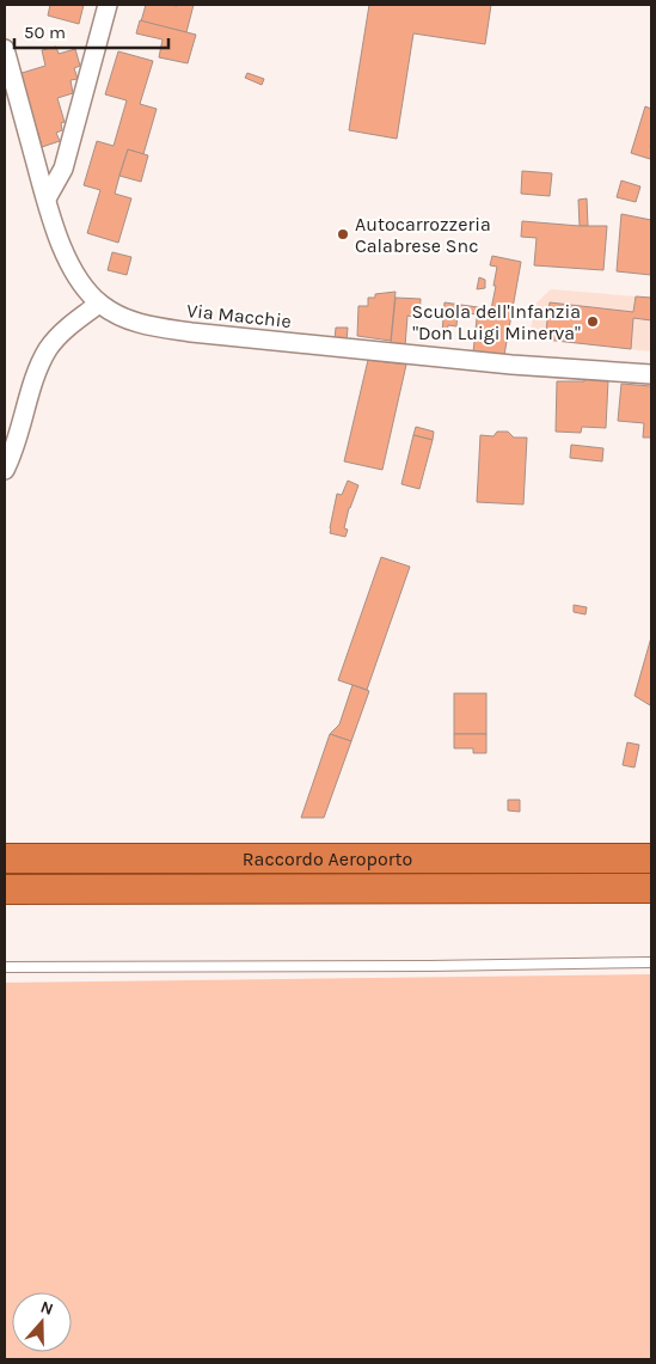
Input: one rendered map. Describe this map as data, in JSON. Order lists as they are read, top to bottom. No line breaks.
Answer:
{"streets":{"highway":["Raccordo Aeroporto"],"street":["Via Macchie"]},"places":["Autocarrozzeria Calabrese Snc","Scuola dell'Infanzia \"Don Luigi Minerva\""],"scale_bar":"50 m","north":"top"}
